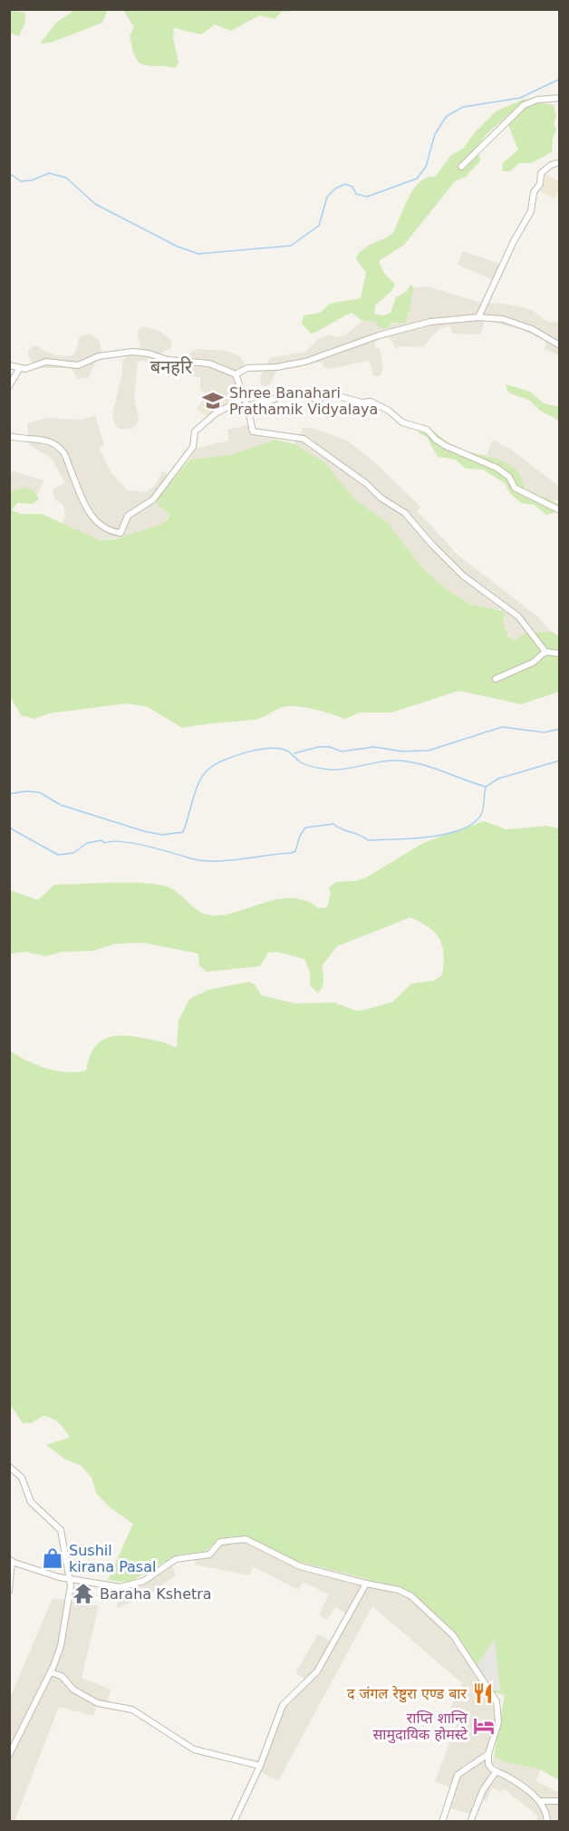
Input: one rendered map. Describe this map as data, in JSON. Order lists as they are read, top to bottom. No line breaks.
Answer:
{"districts":["बनहरि"],"places":{"school or university":["Shree Banahari Prathamik Vidyalaya"],"shop":["Sushil kirana Pasal"],"temple":["Baraha Kshetra"],"restaurant":["द जंगल रेष्टुरा एण्ड बार"],"hotel":["राप्ति शान्ति सामुदायिक होमस्टे"]}}
